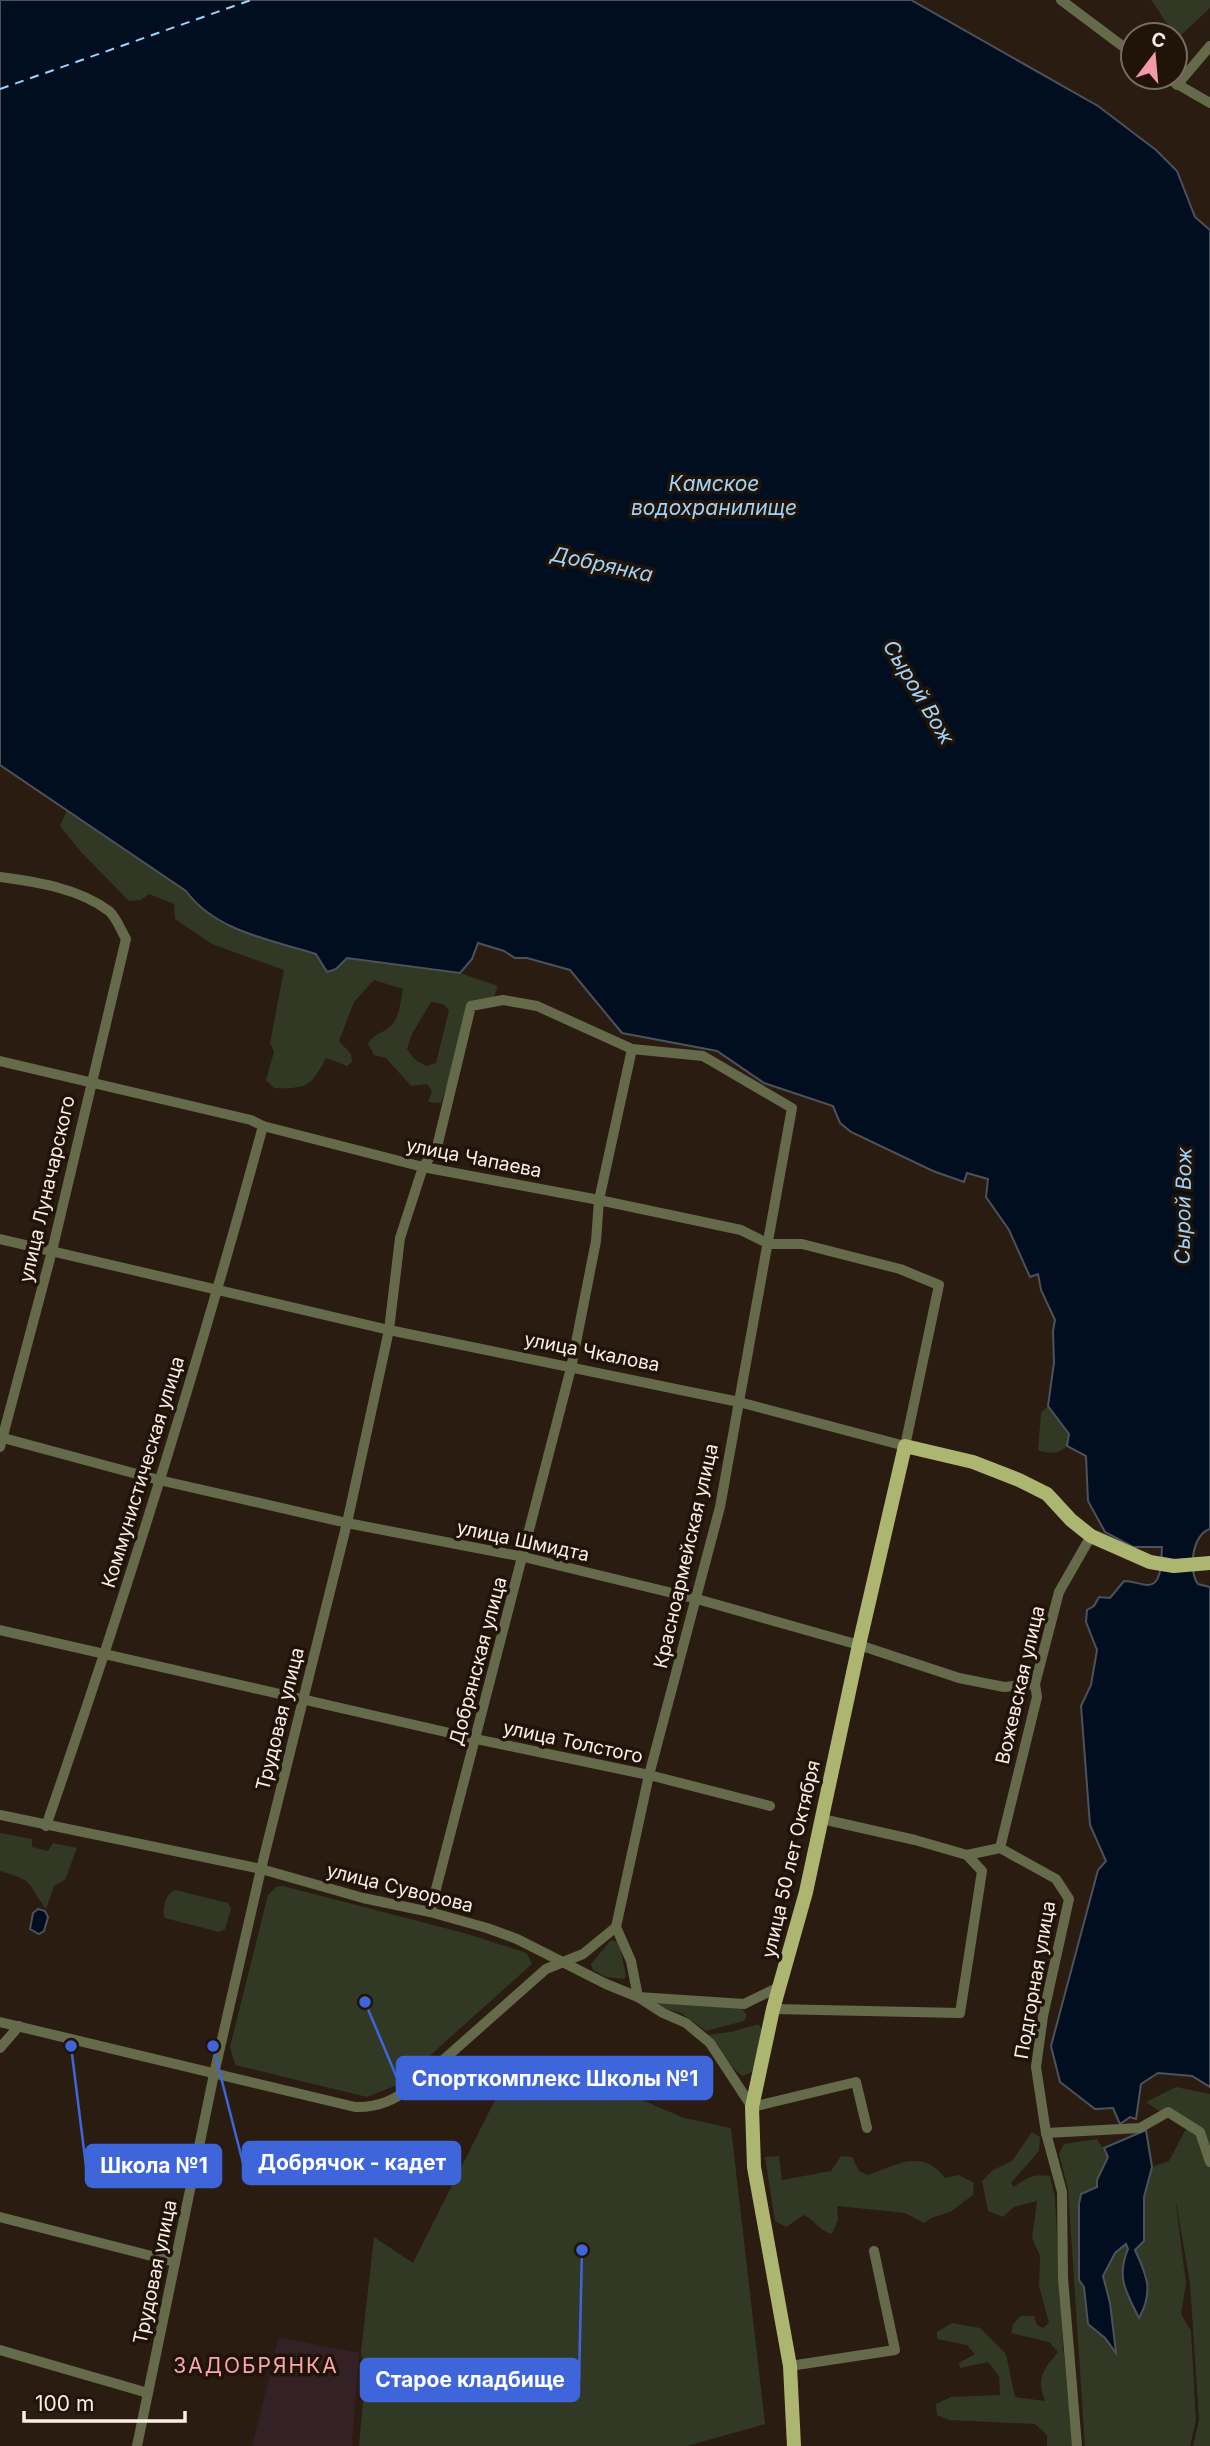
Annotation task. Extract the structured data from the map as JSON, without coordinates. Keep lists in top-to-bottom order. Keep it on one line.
{"streets":{"main road":["улица Чкалова","улица 50 лет Октября"],"street":["улица Чапаева","улица Луначарского","Коммунистическая улица","улица Шмидта","Красноармейская улица","Добрянская улица","Вожевская улица","Трудовая улица","улица Толстого","улица Суворова","Подгорная улица"]},"crossings":[["улица Чапаева","улица Луначарского"],["улица Чапаева","Коммунистическая улица"],["улица Чапаева","Красноармейская улица"],["улица Чапаева","Добрянская улица"],["улица Чапаева","Трудовая улица"],["улица Чапаева","улица 50 лет Октября"],["улица Луначарского","улица Чкалова"],["улица Луначарского","улица Шмидта"],["улица Чкалова","Коммунистическая улица"],["улица Чкалова","Красноармейская улица"],["улица Чкалова","Добрянская улица"],["улица Чкалова","Вожевская улица"],["улица Чкалова","Трудовая улица"],["улица Чкалова","улица 50 лет Октября"],["Коммунистическая улица","улица Шмидта"],["Коммунистическая улица","улица Толстого"],["Коммунистическая улица","улица Суворова"],["улица Шмидта","Красноармейская улица"],["улица Шмидта","Добрянская улица"],["улица Шмидта","Вожевская улица"],["улица Шмидта","Трудовая улица"],["улица Шмидта","улица 50 лет Октября"],["Красноармейская улица","Добрянская улица"],["Красноармейская улица","Трудовая улица"],["Красноармейская улица","улица Толстого"],["Добрянская улица","Трудовая улица"],["Добрянская улица","улица Толстого"],["Добрянская улица","улица Суворова"],["Вожевская улица","Подгорная улица"],["Трудовая улица","улица Толстого"],["Трудовая улица","улица Суворова"],["улица 50 лет Октября","улица Суворова"]],"districts":["ЗАДОБРЯНКА"],"water":["Камское водохранилище","Добрянка","Сырой Вож"],"places":["Спорткомплекс Школы №1","Школа №1","Добрячок - кадет","Старое кладбище"],"scale_bar":"100 m","north":"top"}
